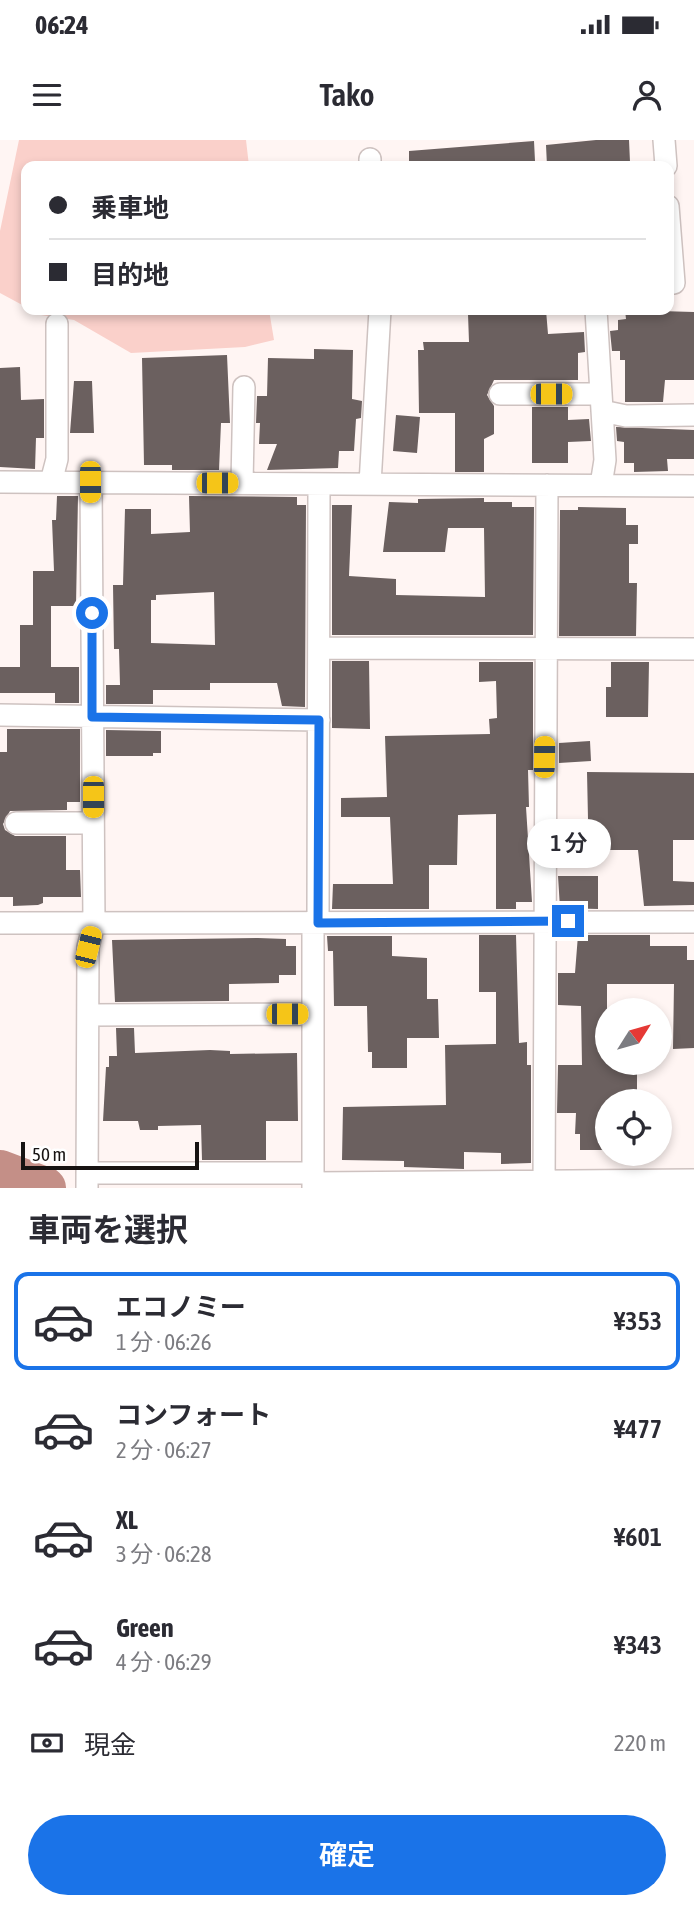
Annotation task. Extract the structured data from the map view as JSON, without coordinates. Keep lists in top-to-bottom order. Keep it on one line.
{"scale_bar":"50 m","north":"top right","page":{"status":"06:24","header":"Tako","banner":["乗車地","目的地"],"bubble":"1 分","scale":"50 m","heading":"車両を選択","list":[{"name":"エコノミー","note":"1 分 · 06:26","value":"¥353"},{"name":"コンフォート","note":"2 分 · 06:27","value":"¥477"},{"name":"XL","note":"3 分 · 06:28","value":"¥601"},{"name":"Green","note":"4 分 · 06:29","value":"¥343"}],"pay":["現金","220 m"],"buttons":"確定"}}
